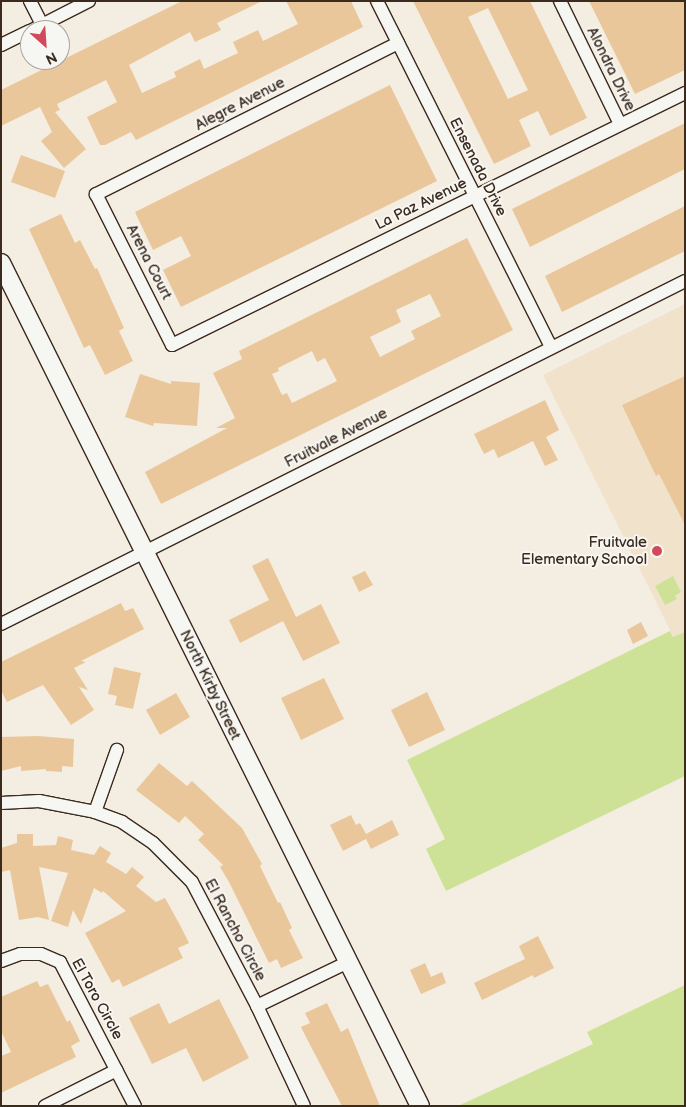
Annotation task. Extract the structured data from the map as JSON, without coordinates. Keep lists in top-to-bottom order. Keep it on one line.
{"streets":{"street":["Alondra Drive","Alegre Avenue","Ensenada Drive","La Paz Avenue","Arena Court","Fruitvale Avenue","North Kirby Street","El Rancho Circle","El Toro Circle"]},"crossings":[["Alondra Drive","La Paz Avenue"],["Alegre Avenue","Ensenada Drive"],["Alegre Avenue","Arena Court"],["Ensenada Drive","La Paz Avenue"],["Ensenada Drive","Fruitvale Avenue"],["La Paz Avenue","Arena Court"],["Fruitvale Avenue","North Kirby Street"]],"places":["Fruitvale Elementary School"],"north":"bottom right"}
